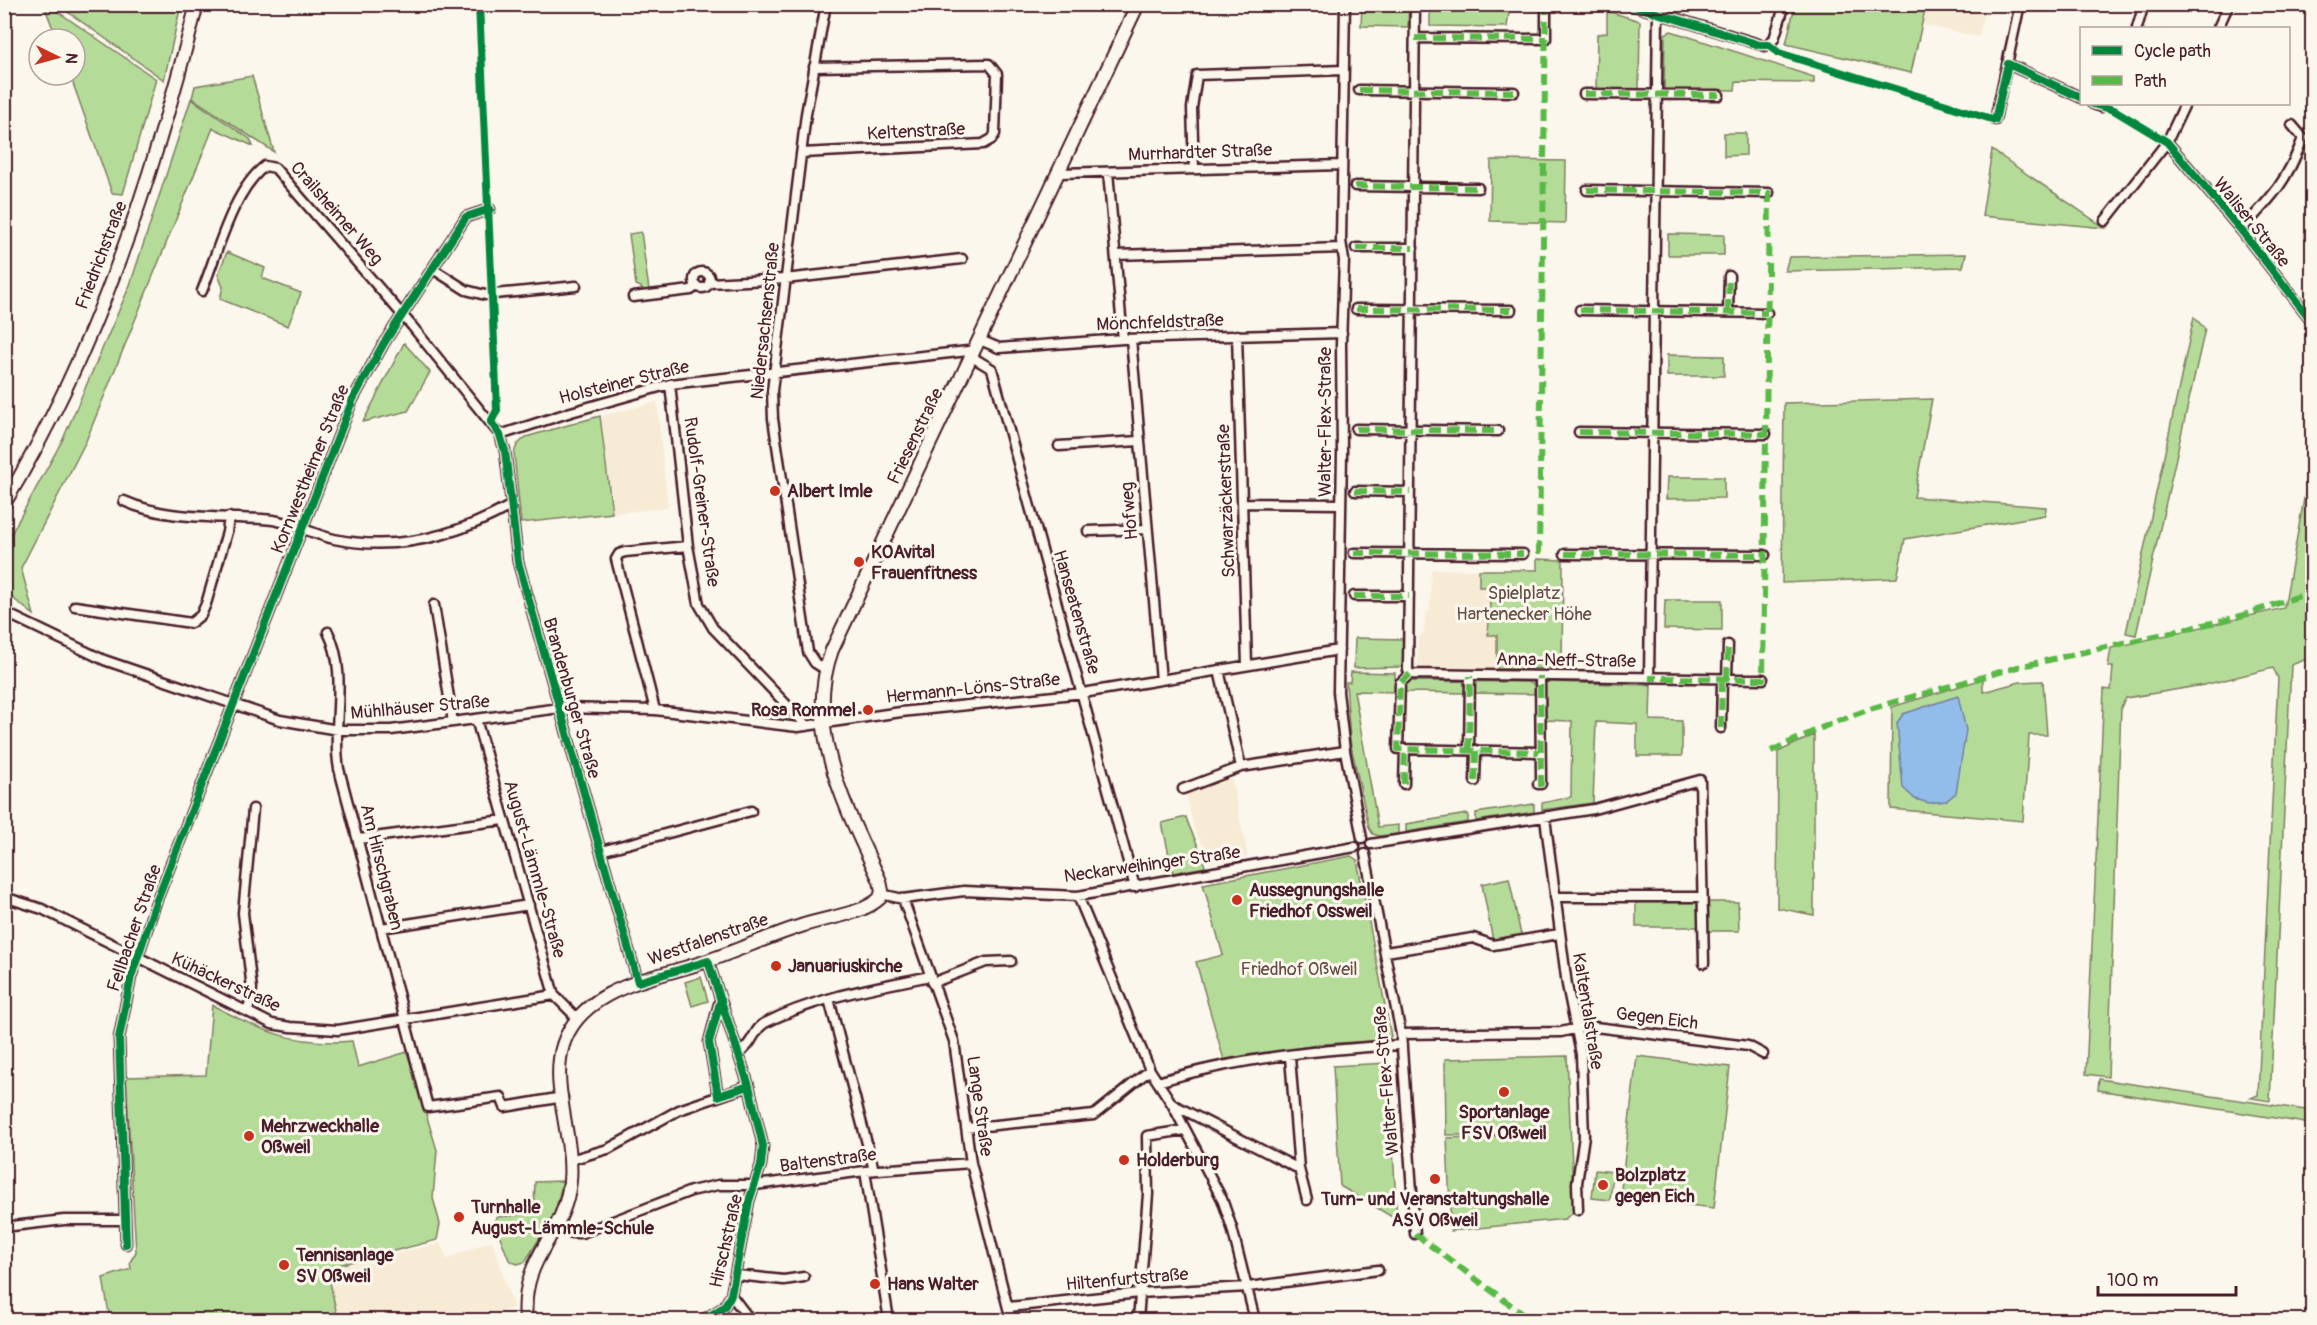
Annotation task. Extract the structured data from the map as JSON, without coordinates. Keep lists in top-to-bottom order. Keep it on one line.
{"streets":{"main road":["Friedrichstraße","Friesenstraße","Westfalenstraße"],"street":["Keltenstraße","Murrhardter Straße","Crailsheimer Weg","Waliser Straße","Niedersachsenstraße","Mönchfeldstraße","Holsteiner Straße","Walter-Flex-Straße","Kornwestheimer Straße","Schwarzäckerstraße","Rudolf-Greiner-Straße","Hofweg","Hanseatenstraße","Anna-Neff-Straße","Hermann-Löns-Straße","Brandenburger Straße","Mühlhäuser Straße","Neckarweihinger Straße","Am Hirschgraben","August-Lämmle-Straße","Fellbacher Straße","Kühäckerstraße","Kaltentalstraße","Gegen Eich","Lange Straße","Baltenstraße","Hirschstraße","Hiltenfurtstraße"]},"crossings":[["Keltenstraße","Niedersachsenstraße"],["Murrhardter Straße","Walter-Flex-Straße"],["Murrhardter Straße","Friesenstraße"],["Murrhardter Straße","Hofweg"],["Crailsheimer Weg","Kornwestheimer Straße"],["Crailsheimer Weg","Brandenburger Straße"],["Niedersachsenstraße","Holsteiner Straße"],["Niedersachsenstraße","Friesenstraße"],["Mönchfeldstraße","Walter-Flex-Straße"],["Mönchfeldstraße","Friesenstraße"],["Mönchfeldstraße","Schwarzäckerstraße"],["Mönchfeldstraße","Hofweg"],["Holsteiner Straße","Friesenstraße"],["Holsteiner Straße","Rudolf-Greiner-Straße"],["Holsteiner Straße","Hanseatenstraße"],["Holsteiner Straße","Brandenburger Straße"],["Walter-Flex-Straße","Hermann-Löns-Straße"],["Walter-Flex-Straße","Neckarweihinger Straße"],["Walter-Flex-Straße","Gegen Eich"],["Friesenstraße","Hanseatenstraße"],["Friesenstraße","Hermann-Löns-Straße"],["Friesenstraße","Mühlhäuser Straße"],["Friesenstraße","Neckarweihinger Straße"],["Friesenstraße","Westfalenstraße"],["Kornwestheimer Straße","Brandenburger Straße"],["Kornwestheimer Straße","Mühlhäuser Straße"],["Kornwestheimer Straße","Fellbacher Straße"],["Schwarzäckerstraße","Hermann-Löns-Straße"],["Rudolf-Greiner-Straße","Mühlhäuser Straße"],["Hofweg","Hermann-Löns-Straße"],["Hanseatenstraße","Hermann-Löns-Straße"],["Hanseatenstraße","Neckarweihinger Straße"],["Hermann-Löns-Straße","Mühlhäuser Straße"],["Brandenburger Straße","Mühlhäuser Straße"],["Brandenburger Straße","Westfalenstraße"],["Mühlhäuser Straße","Am Hirschgraben"],["Mühlhäuser Straße","August-Lämmle-Straße"],["Mühlhäuser Straße","Fellbacher Straße"],["Neckarweihinger Straße","Westfalenstraße"],["Neckarweihinger Straße","Lange Straße"],["Am Hirschgraben","Westfalenstraße"],["Am Hirschgraben","Kühäckerstraße"],["August-Lämmle-Straße","Westfalenstraße"],["August-Lämmle-Straße","Kühäckerstraße"],["Fellbacher Straße","Kühäckerstraße"],["Westfalenstraße","Baltenstraße"],["Westfalenstraße","Hirschstraße"],["Kaltentalstraße","Gegen Eich"],["Lange Straße","Baltenstraße"],["Lange Straße","Hiltenfurtstraße"],["Baltenstraße","Hirschstraße"]],"parks":["Spielplatz Hartenecker Höhe","Friedhof Oßweil"],"places":["Albert Imle","KOAvital Frauenfitness","Rosa Rommel","Aussegnungshalle Friedhof Ossweil","Januariuskirche","Sportanlage FSV Oßweil","Mehrzweckhalle Oßweil","Holderburg","Turn- und Veranstaltungshalle ASV Oßweil","Bolzplatz gegen Eich","Turnhalle August-Lämmle-Schule","Tennisanlage SV Oßweil","Hans Walter"],"legend":["Cycle path","Path"],"scale_bar":"100 m","north":"right"}
